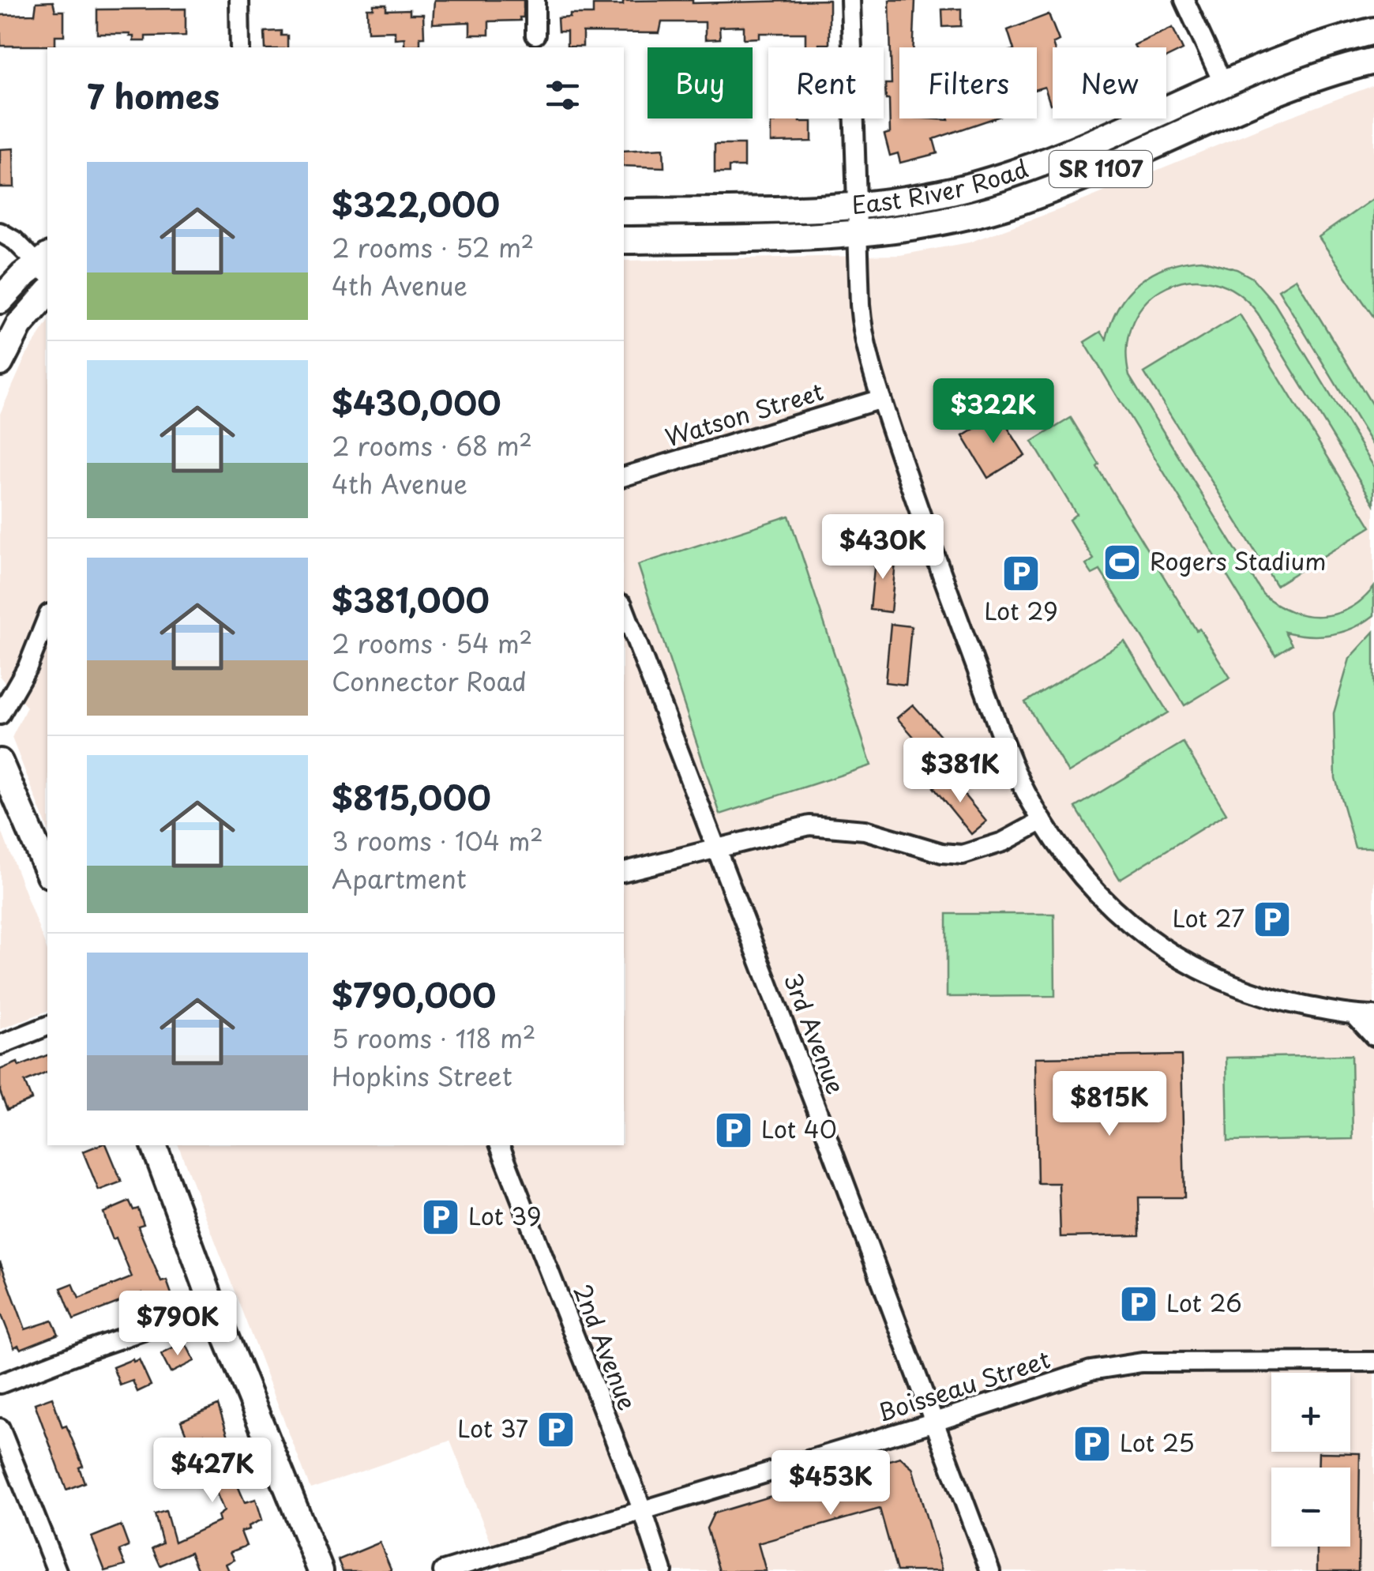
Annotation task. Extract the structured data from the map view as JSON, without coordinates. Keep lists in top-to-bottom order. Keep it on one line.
{"streets":{"main road":["SR 1107","East River Road"],"street":["Watson Street","3rd Avenue","2nd Avenue","Boisseau Street"]},"crossings":[["3rd Avenue","Boisseau Street"],["2nd Avenue","Boisseau Street"]],"places":{"sports":["Rogers Stadium"],"parking":["Lot 29","Lot 27","Lot 40","Lot 39","Lot 26","Lot 37","Lot 25"]},"page":{"chip":["Buy","Rent","Filters","New"],"heading":"7 homes","list":[{"name":"$322,000","note":"2 rooms · 52 m² · 4th Avenue"},{"name":"$430,000","note":"2 rooms · 68 m² · 4th Avenue"},{"name":"$381,000","note":"2 rooms · 54 m² · Connector Road"},{"name":"$815,000","note":"3 rooms · 104 m² · Apartment"},{"name":"$790,000","note":"5 rooms · 118 m² · Hopkins Street"}],"price":["$322K","$430K","$381K","$815K","$790K","$427K","$453K"],"map_buttons":["+","−"]}}
